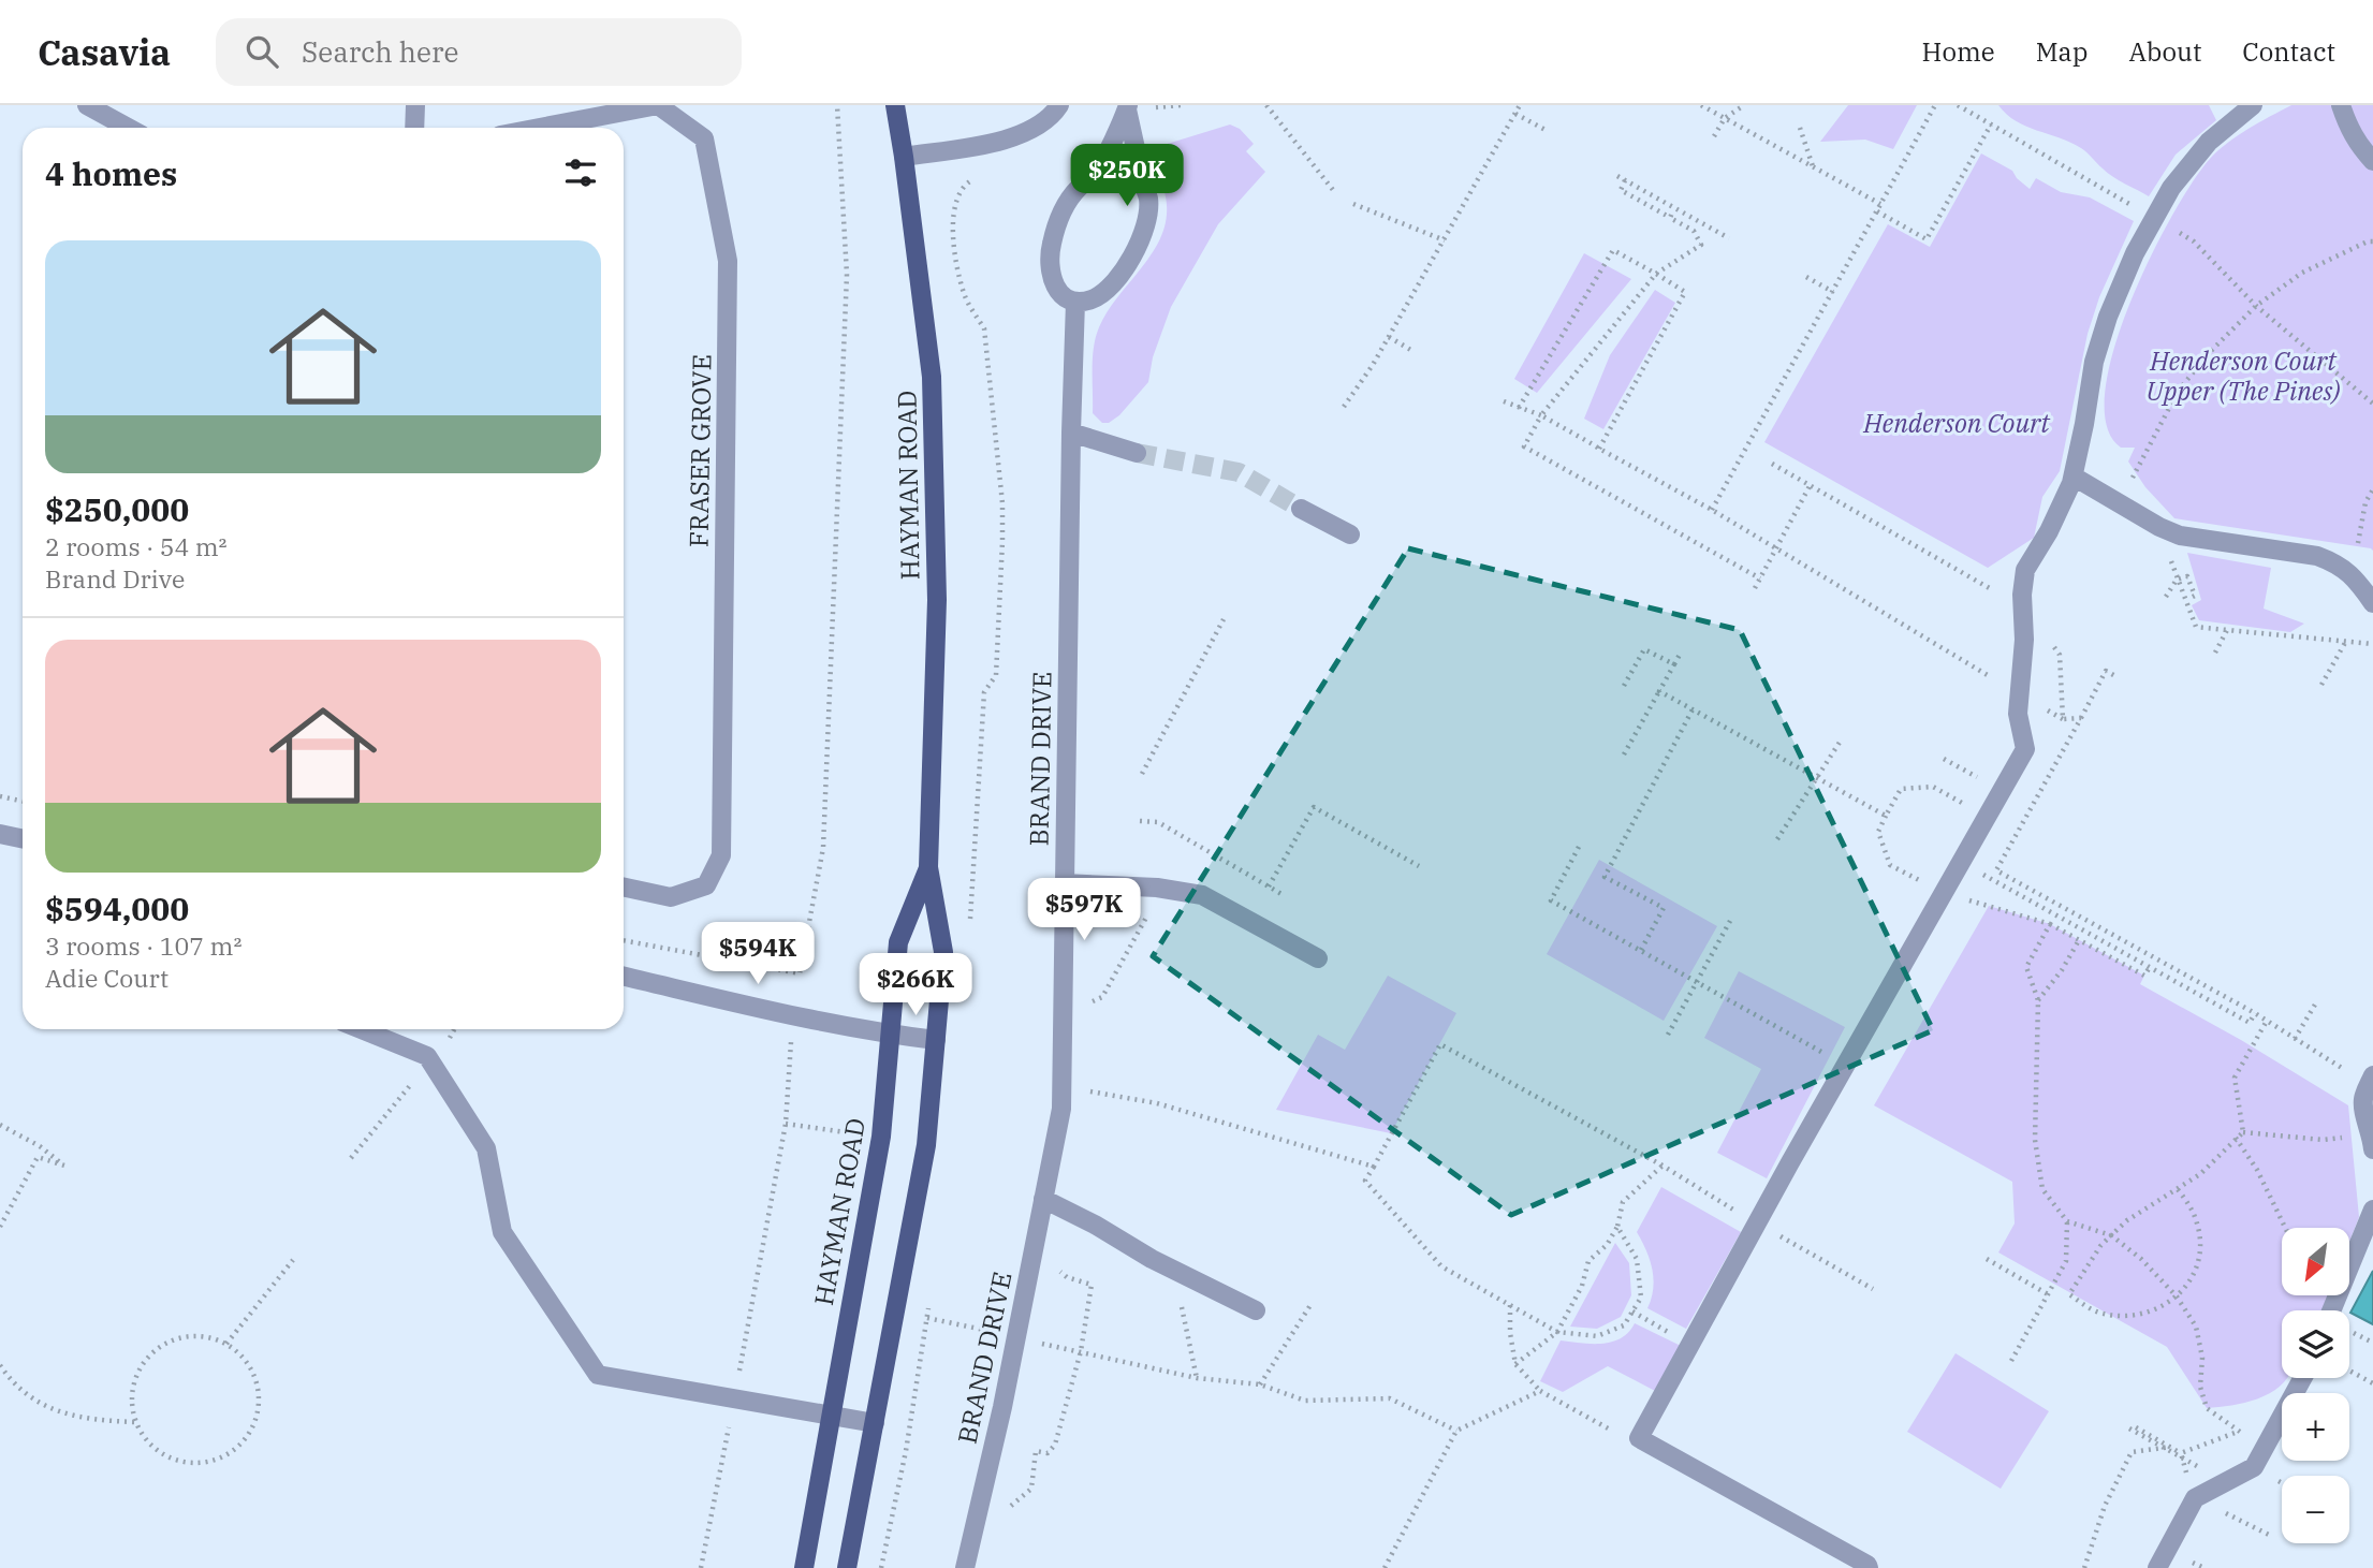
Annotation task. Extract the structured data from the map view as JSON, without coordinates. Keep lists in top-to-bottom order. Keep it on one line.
{"streets":{"main road":["HAYMAN ROAD"],"street":["FRASER GROVE","BRAND DRIVE"]},"parks":["Henderson Court Upper (The Pines)","Henderson Court"],"north":"bottom left","page":{"header":"Casavia","search":"Search here","nav":["Home","Map","About","Contact"],"heading":"4 homes","price":["$250K","$597K","$594K","$266K"],"list":[{"name":"$250,000","note":"2 rooms · 54 m² · Brand Drive"},{"name":"$594,000","note":"3 rooms · 107 m² · Adie Court"}],"map_buttons":["+","−"]}}
